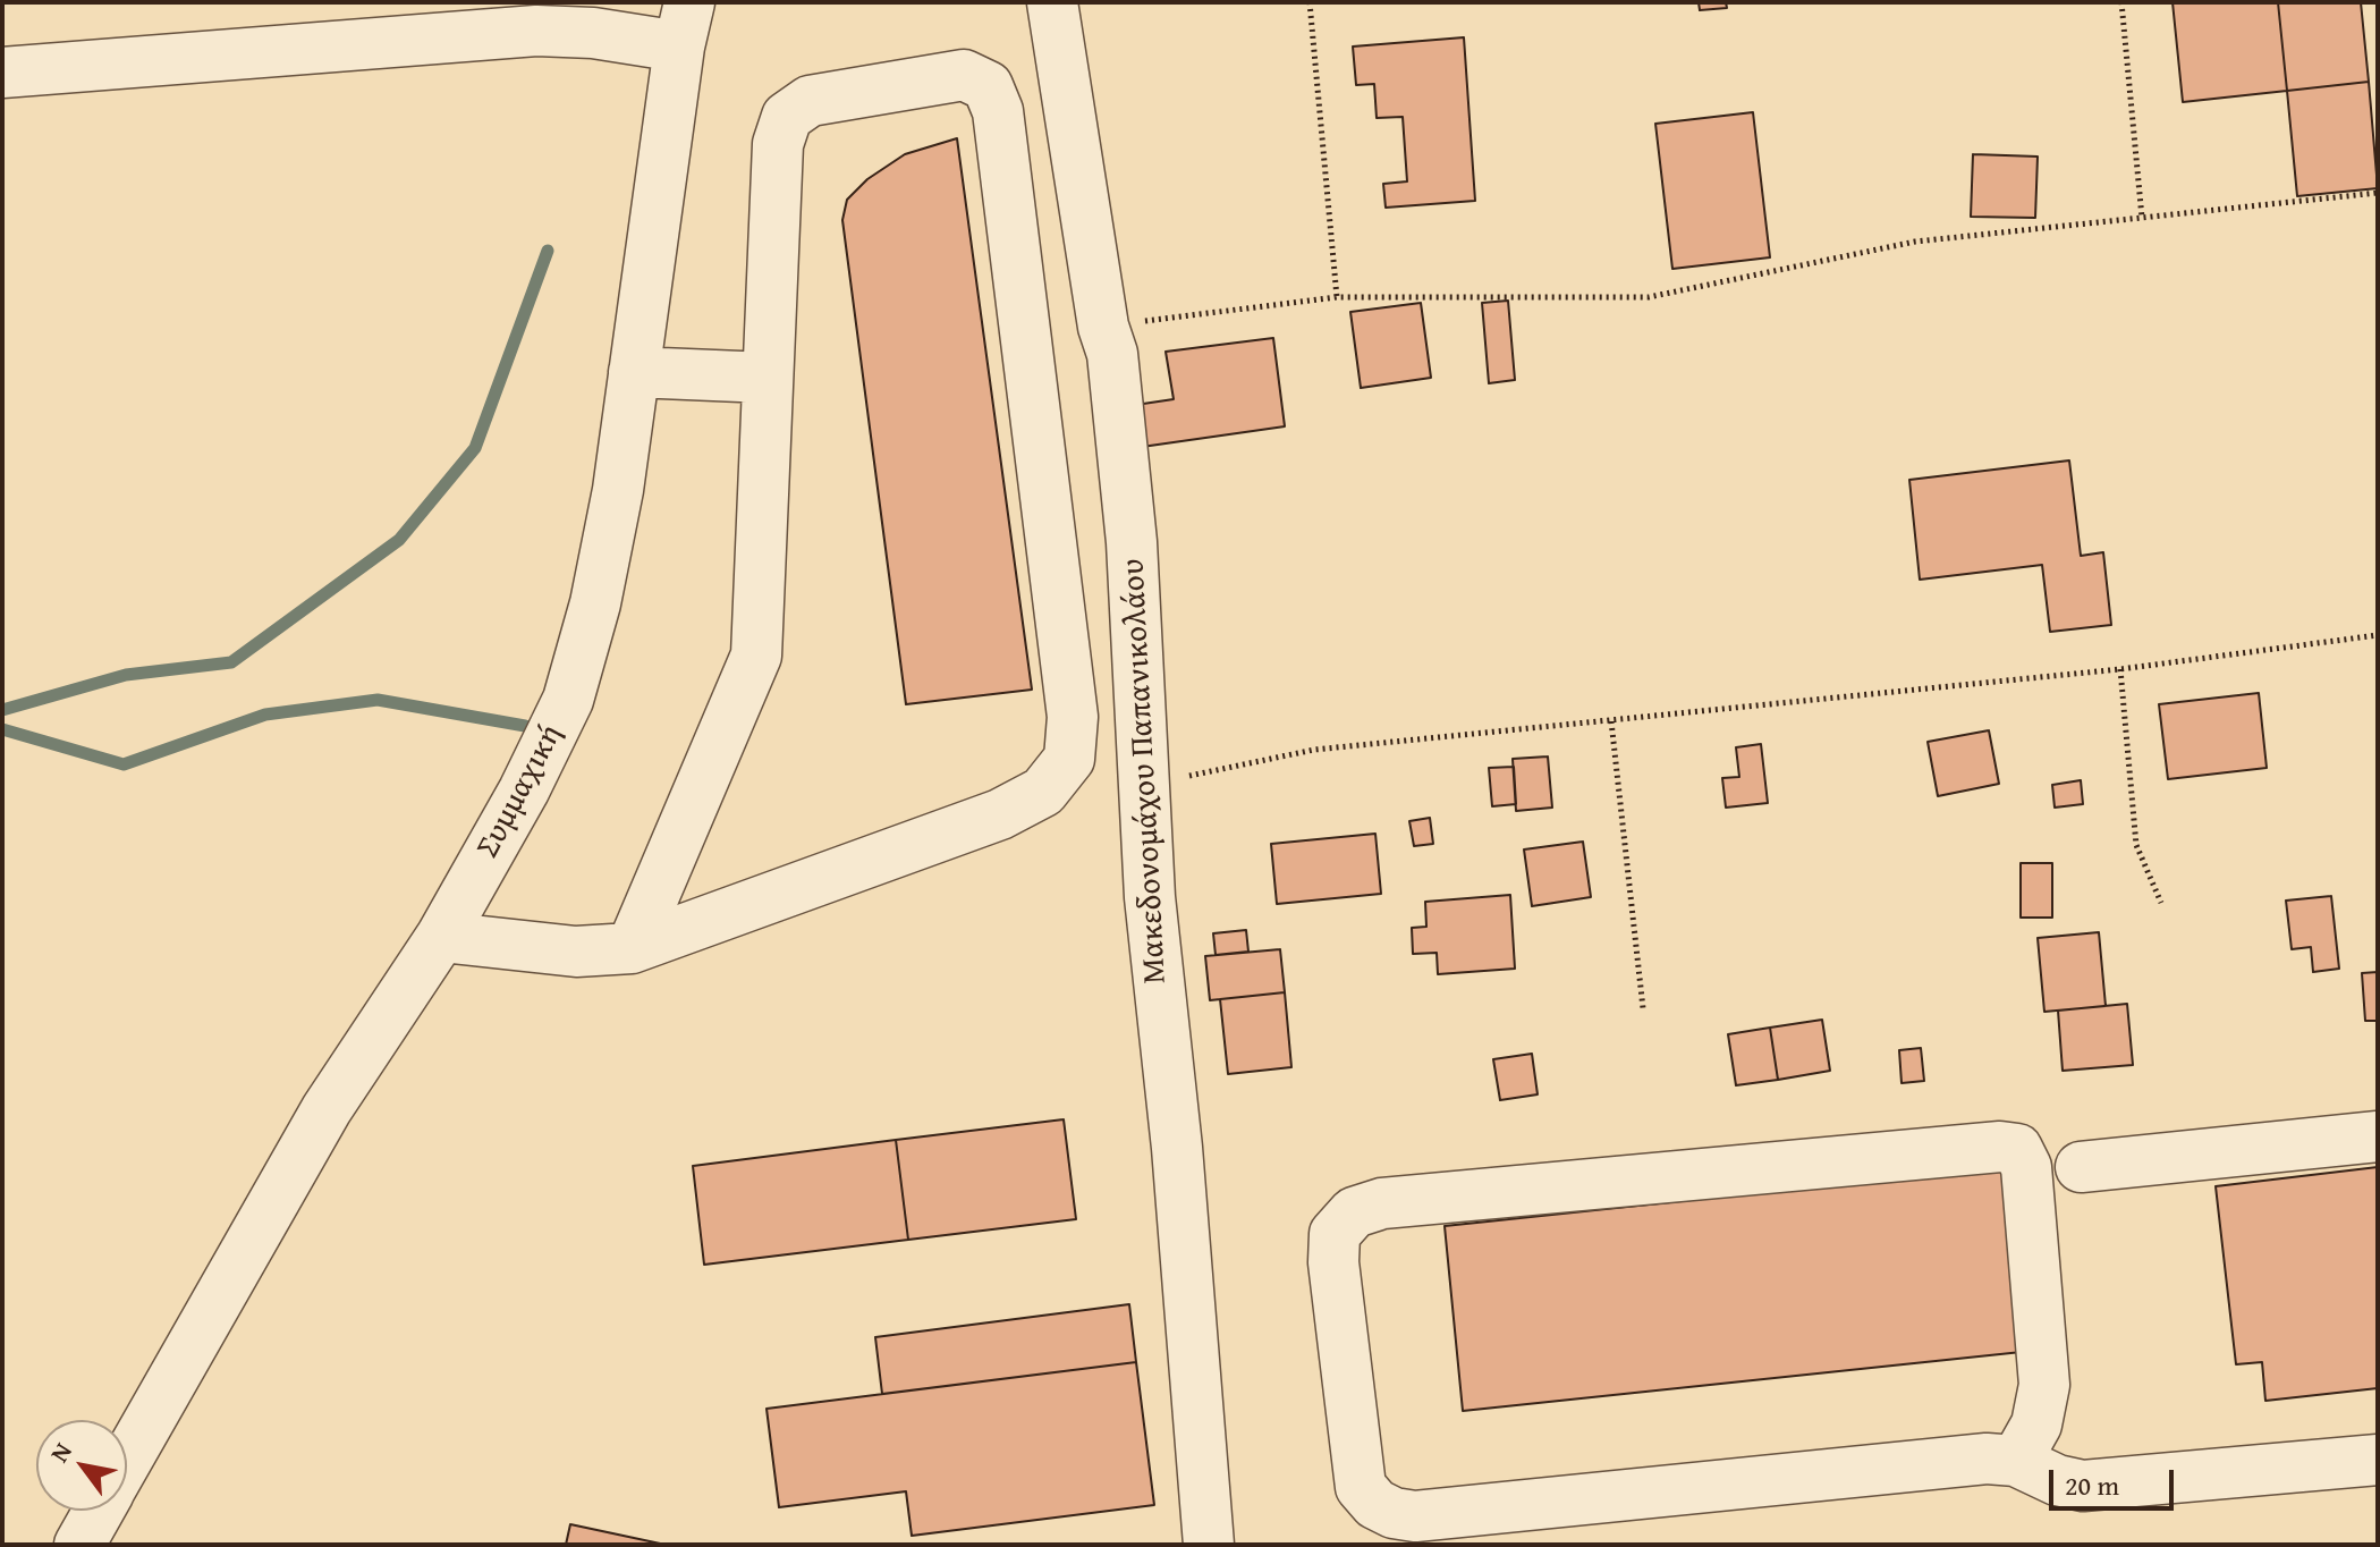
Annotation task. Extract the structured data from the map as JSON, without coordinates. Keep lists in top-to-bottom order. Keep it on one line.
{"streets":{"street":["Μακεδονομάχου Παπανικολάου","Συμμαχική"]},"scale_bar":"20 m","north":"top left"}
